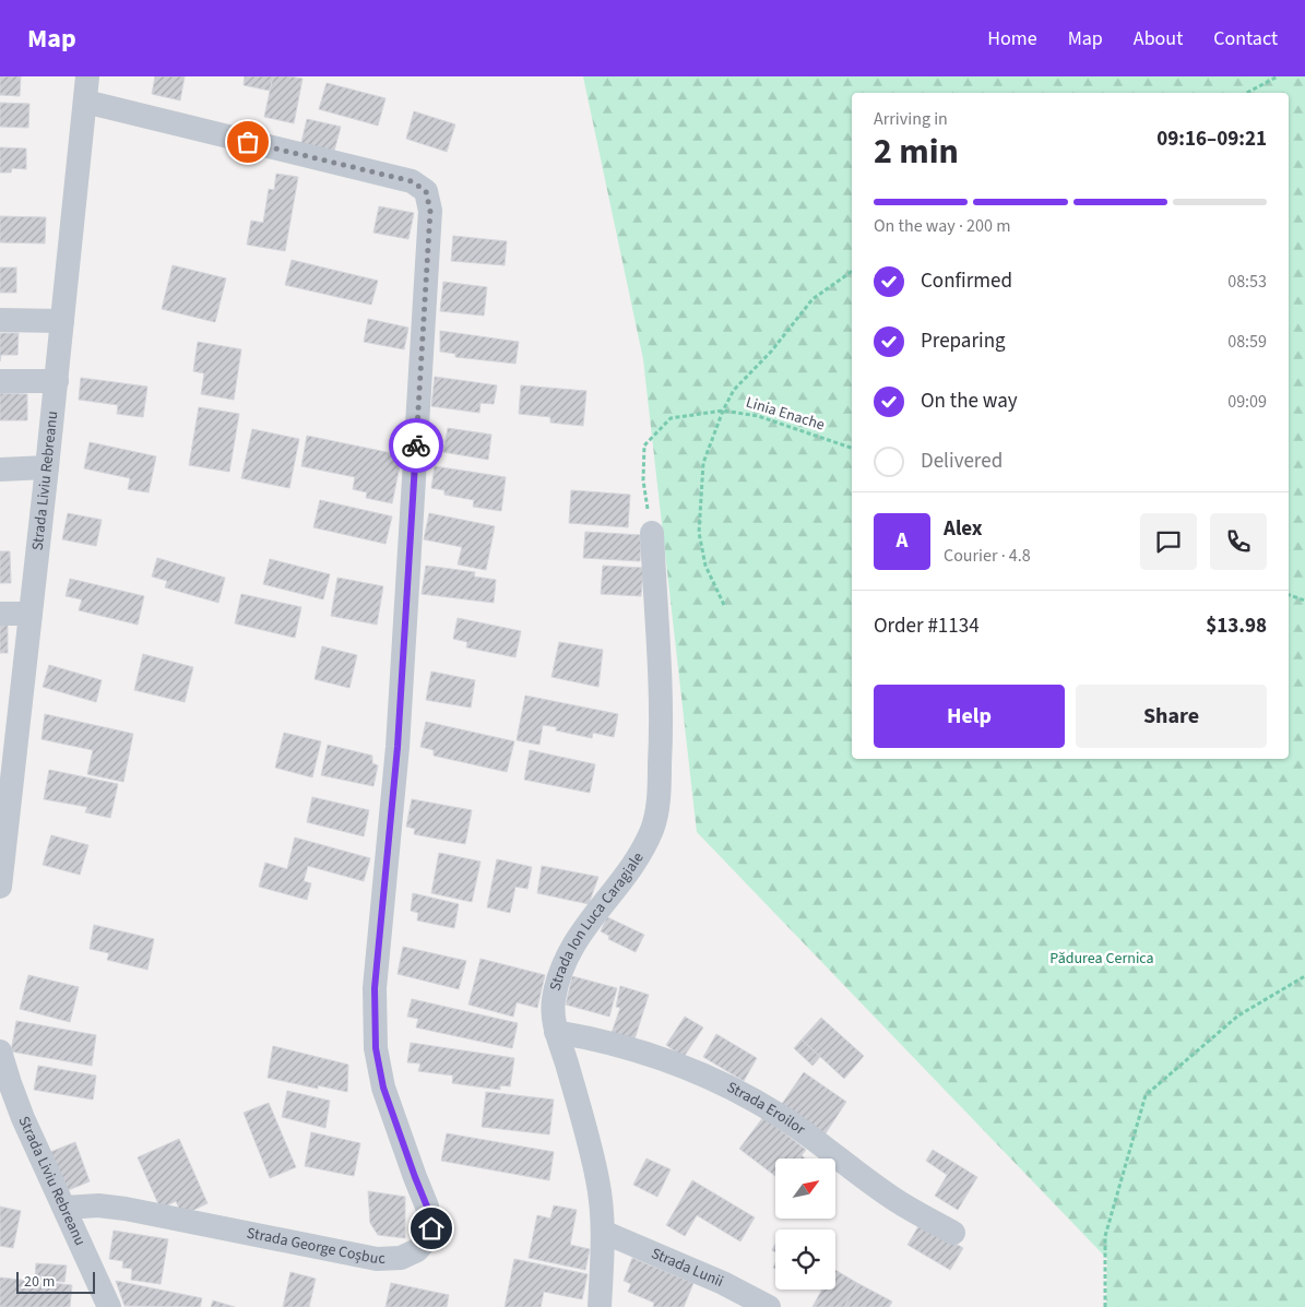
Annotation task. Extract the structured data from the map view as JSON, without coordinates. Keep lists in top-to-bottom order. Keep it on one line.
{"streets":{"street":["Strada Liviu Rebreanu","Strada Ion Luca Caragiale","Strada Eroilor","Strada George Coșbuc","Strada Lunii"],"path":["Linia Enache"]},"crossings":[["Linia Enache","Strada Ion Luca Caragiale"],["Strada Liviu Rebreanu","Strada George Coșbuc"],["Strada Ion Luca Caragiale","Strada Eroilor"],["Strada Ion Luca Caragiale","Strada Lunii"]],"parks":["Pădurea Cernica"],"scale_bar":"20 m","north":"top right","page":{"header":"Map","nav":["Home","Map","About","Contact"],"heading":["2 min","Arriving in","09:16–09:21"],"panel":["Alex","Courier · 4.8","Order #1134","$13.98"],"bar":"On the way · 200 m","list":[["Confirmed","08:53"],["Preparing","08:59"],["On the way","09:09"],"Delivered"],"round":"A","buttons":["Help","Share"],"scale":"20 m"}}
